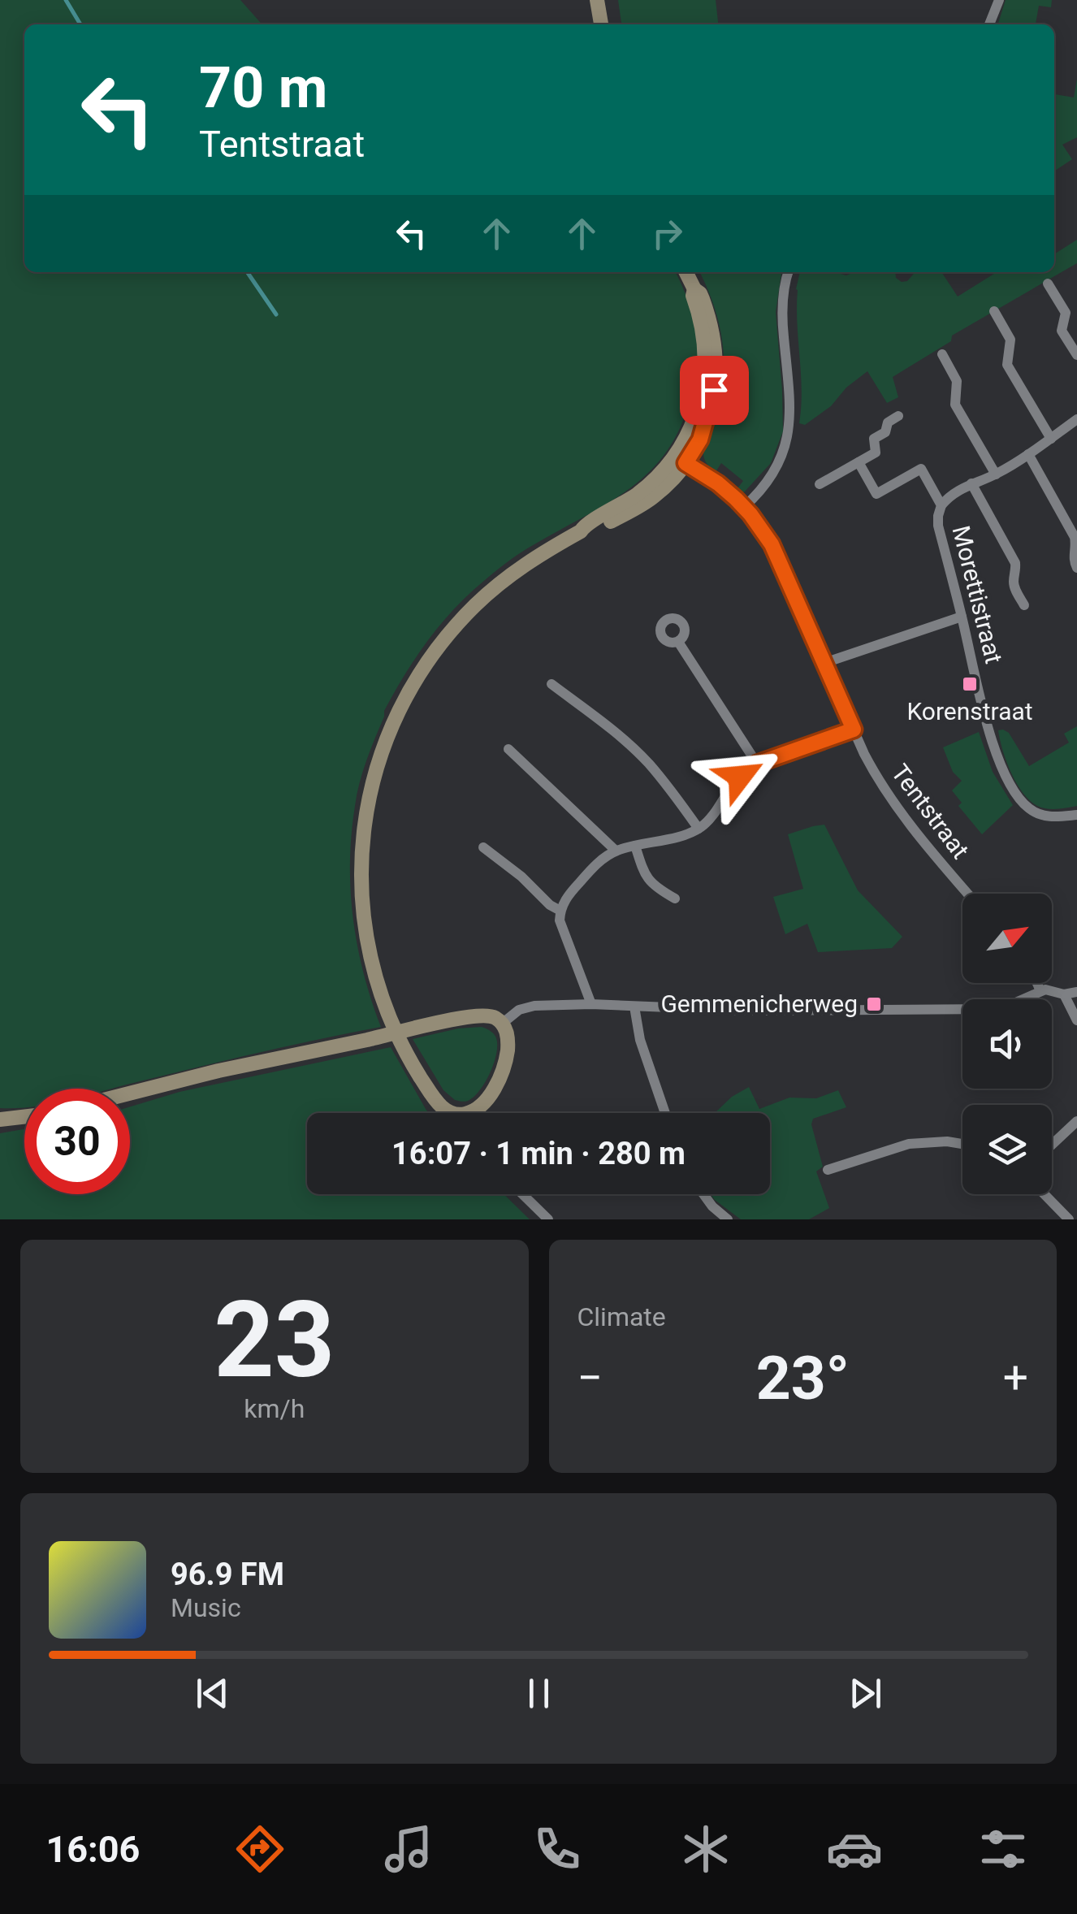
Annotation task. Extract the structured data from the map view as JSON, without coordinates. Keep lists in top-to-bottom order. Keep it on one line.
{"streets":{"street":["Morettistraat","Tentstraat"]},"places":{"transit":["Korenstraat","Gemmenicherweg"]},"north":"top right","page":{"turn":["70 m","Tentstraat"],"limit":"30","trip":"16:07 · 1 min · 280 m","tile":[["23","km/h"],"Climate"],"heat":["−","23°","+"],"song":["96.9 FM","Music"],"tabs":"16:06"}}
